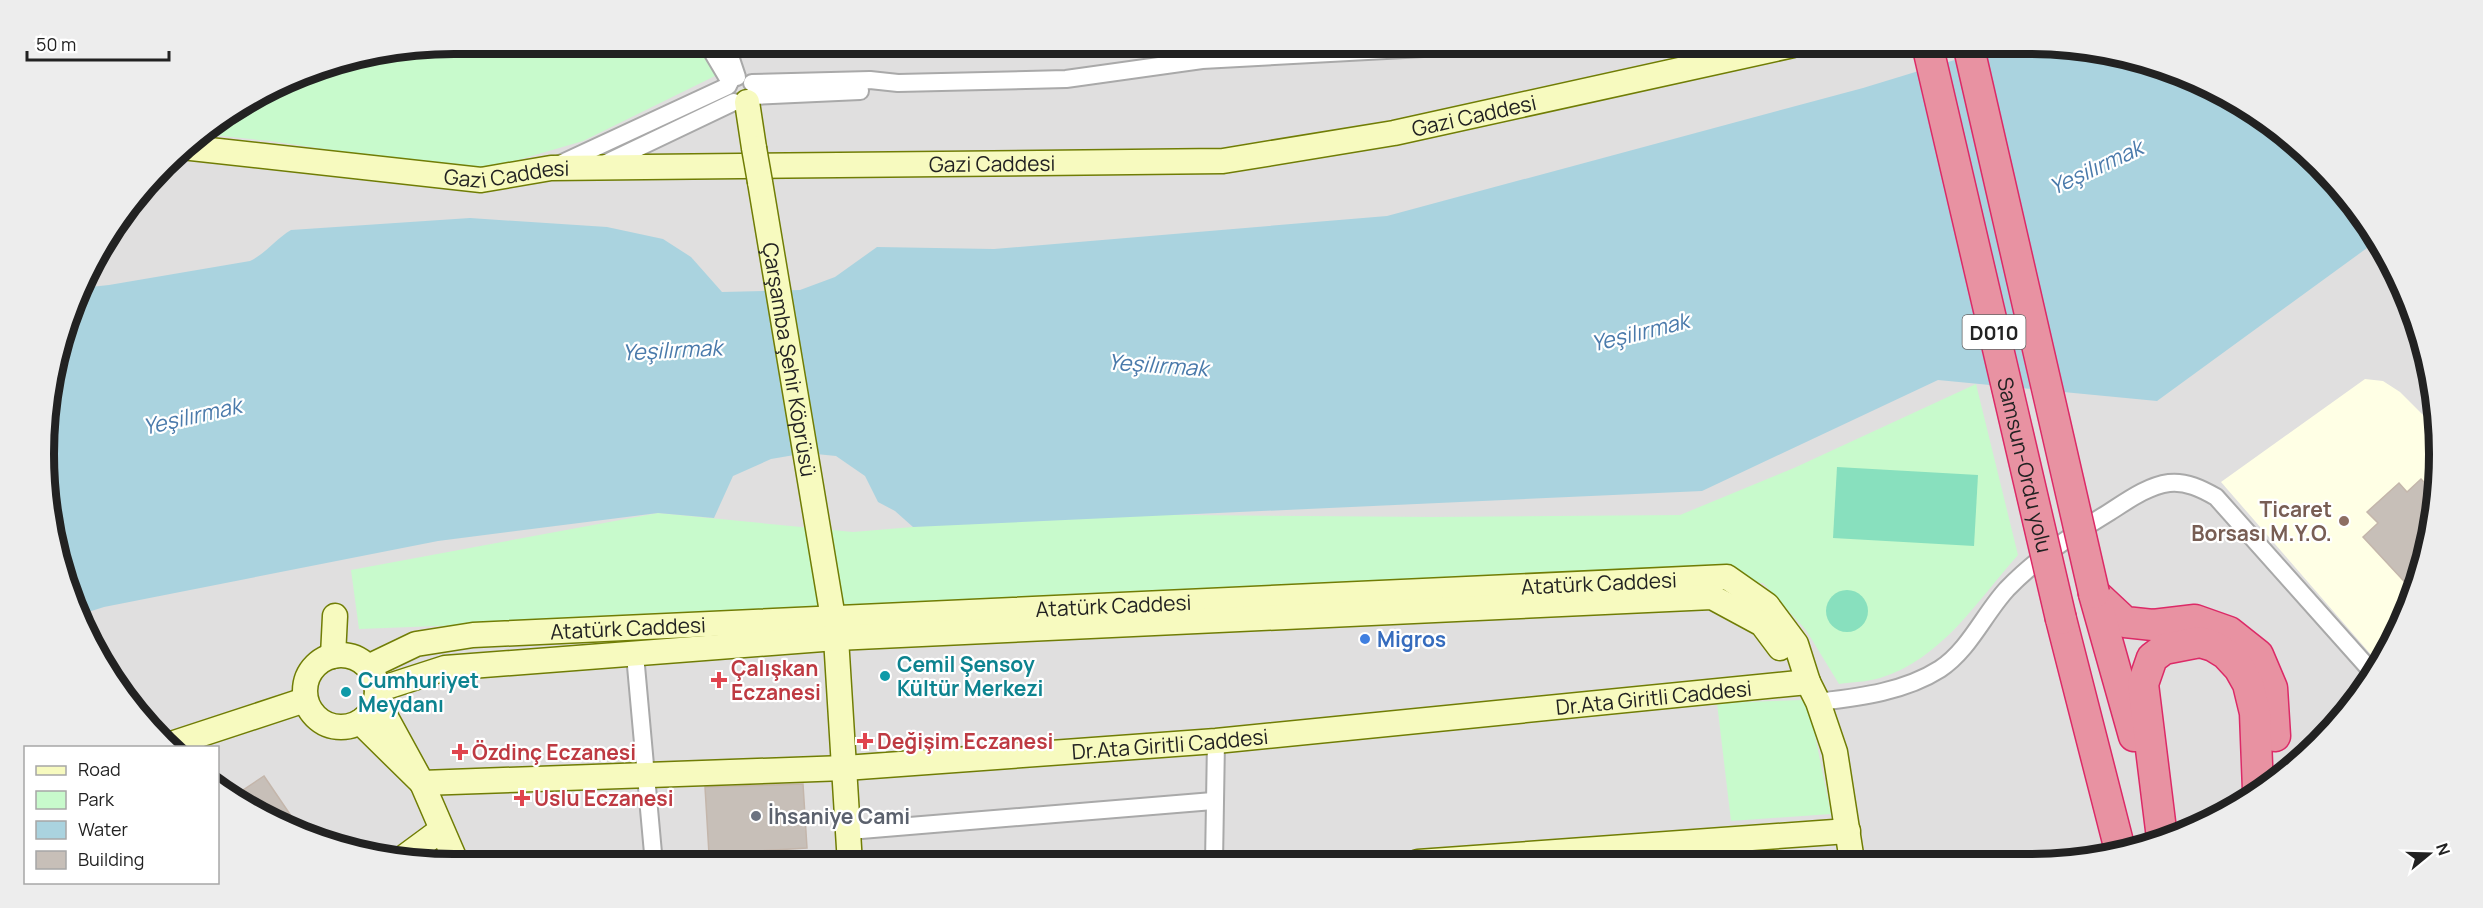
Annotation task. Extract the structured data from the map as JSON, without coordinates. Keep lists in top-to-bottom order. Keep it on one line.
{"streets":{"highway":["D010","Samsun-Ordu yolu"],"main road":["Gazi Caddesi","Çarşamba Şehir Köprüsü","Atatürk Caddesi","Dr.Ata Giritli Caddesi"]},"crossings":[["Çarşamba Şehir Köprüsü","Atatürk Caddesi"],["Çarşamba Şehir Köprüsü","Dr.Ata Giritli Caddesi"],["Atatürk Caddesi","Dr.Ata Giritli Caddesi"]],"water":["Yeşilırmak"],"places":{"other":["Ticaret Borsası M.Y.O.","Migros","Cemil Şensoy Kültür Merkezi","Cumhuriyet Meydanı","İhsaniye Cami"],"health":["Çalışkan Eczanesi","Değişim Eczanesi","Özdinç Eczanesi","Uslu Eczanesi"]},"legend":["Road","Park","Water","Building"],"scale_bar":"50 m","north":"right"}
